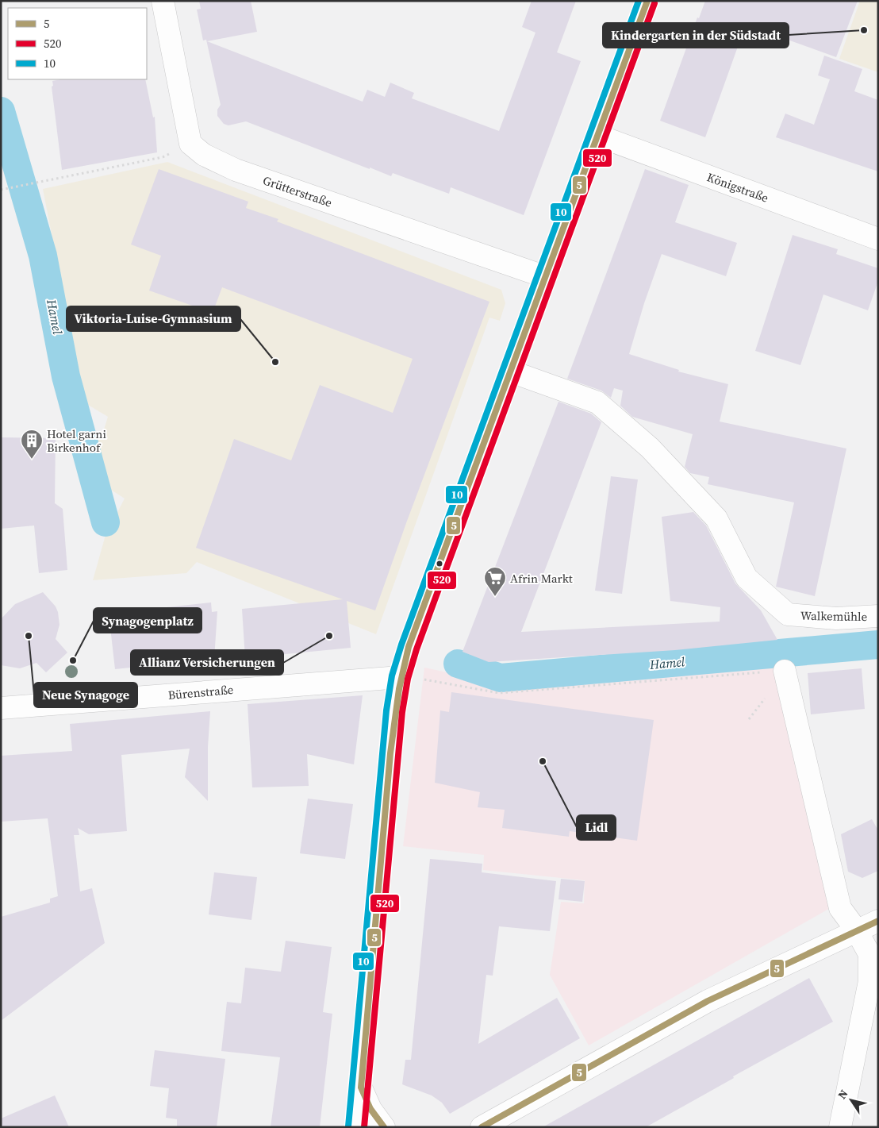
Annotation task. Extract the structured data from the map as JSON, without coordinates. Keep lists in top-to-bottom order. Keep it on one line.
{"streets":{"street":["Königstraße","Grütterstraße","Walkemühle","Bürenstraße"]},"water":["Hamel"],"places":{"other":["Kindergarten in der Südstadt","Viktoria-Luise-Gymnasium","Neue Synagoge","Allianz Versicherungen","Synagogenplatz","Lidl"],"building":["Hotel garni Birkenhof"],"supermarket":["Afrin Markt"]},"lines":["transit line 5","transit line 10","transit line 520"],"legend":["5","520","10"],"north":"top left"}
